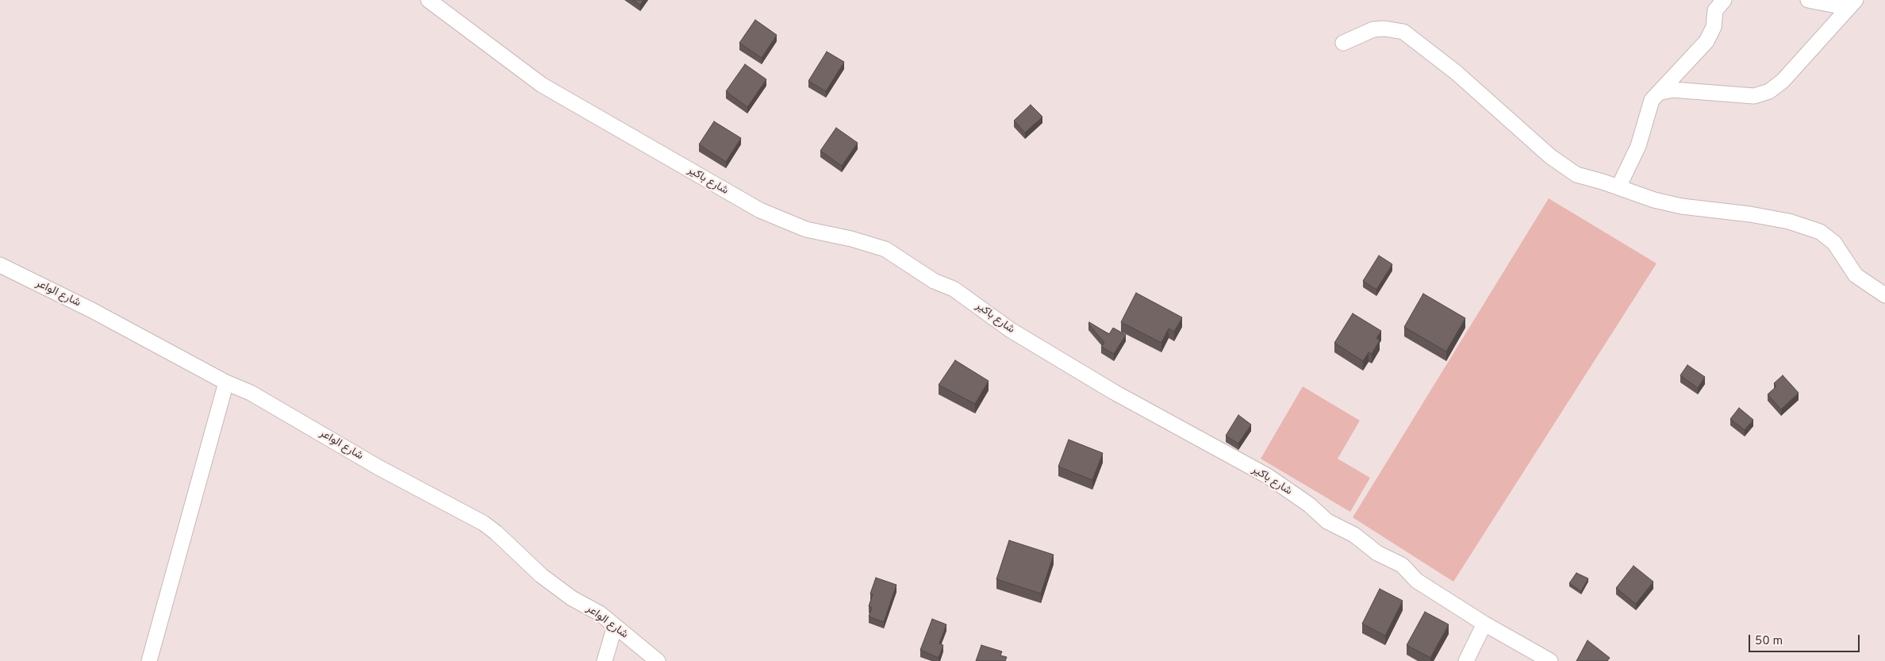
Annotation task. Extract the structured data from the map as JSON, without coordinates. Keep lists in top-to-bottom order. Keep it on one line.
{"streets":{"street":["شارع باكير","شارع الواعر"]},"scale_bar":"50 m"}
